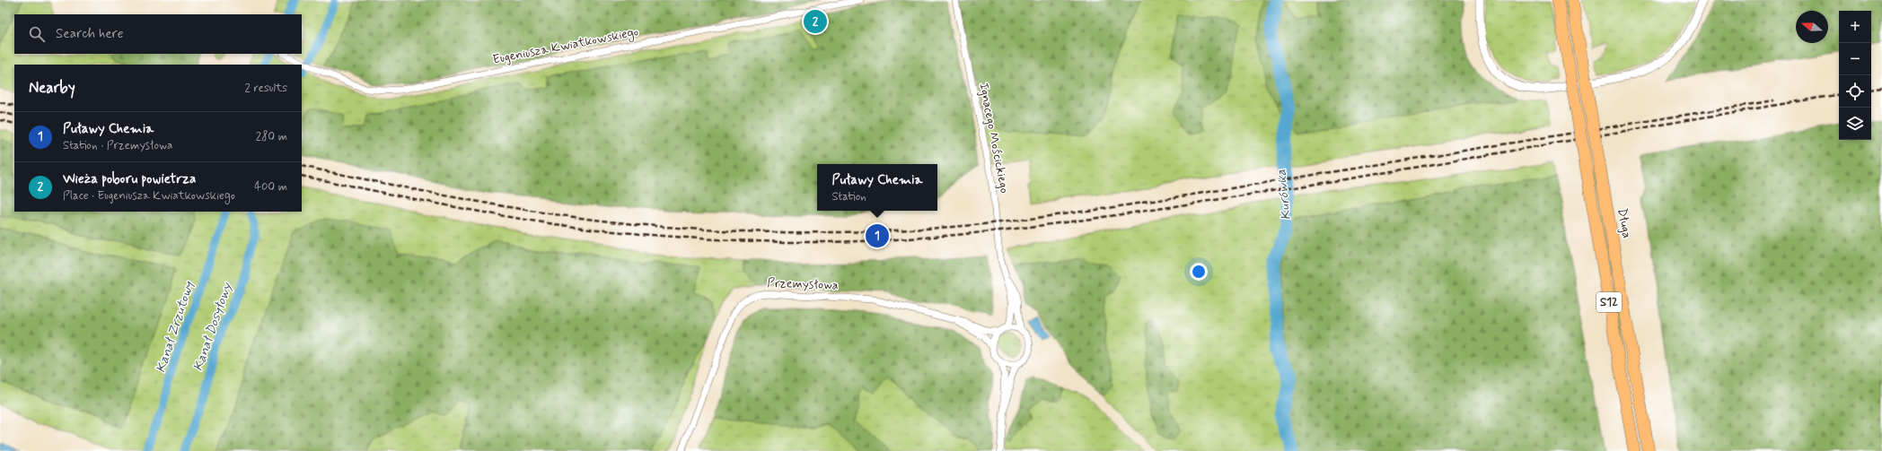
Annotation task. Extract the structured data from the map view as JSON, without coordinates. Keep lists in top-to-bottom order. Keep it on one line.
{"streets":{"highway":["Długa","S12"],"street":["Eugeniusza Kwiatkowskiego","Ignacego Mościckiego","Przemysłowa"]},"crossings":[["Ignacego Mościckiego","Przemysłowa"]],"water":["Kurówka","Kanał Zrzutowy","Kanał Dosyłowy"],"north":"left","page":{"pins":["2","1"],"map_buttons":["+","−"],"search":"Search here","heading":["Nearby","2 results"],"list":[{"mark":"1","name":"Puławy Chemia","note":"Station · Przemysłowa","value":"280 m"},{"mark":"2","name":"Wieża poboru powietrza","note":"Place · Eugeniusza Kwiatkowskiego","value":"400 m"}],"popup":["Puławy Chemia","Station"]}}
